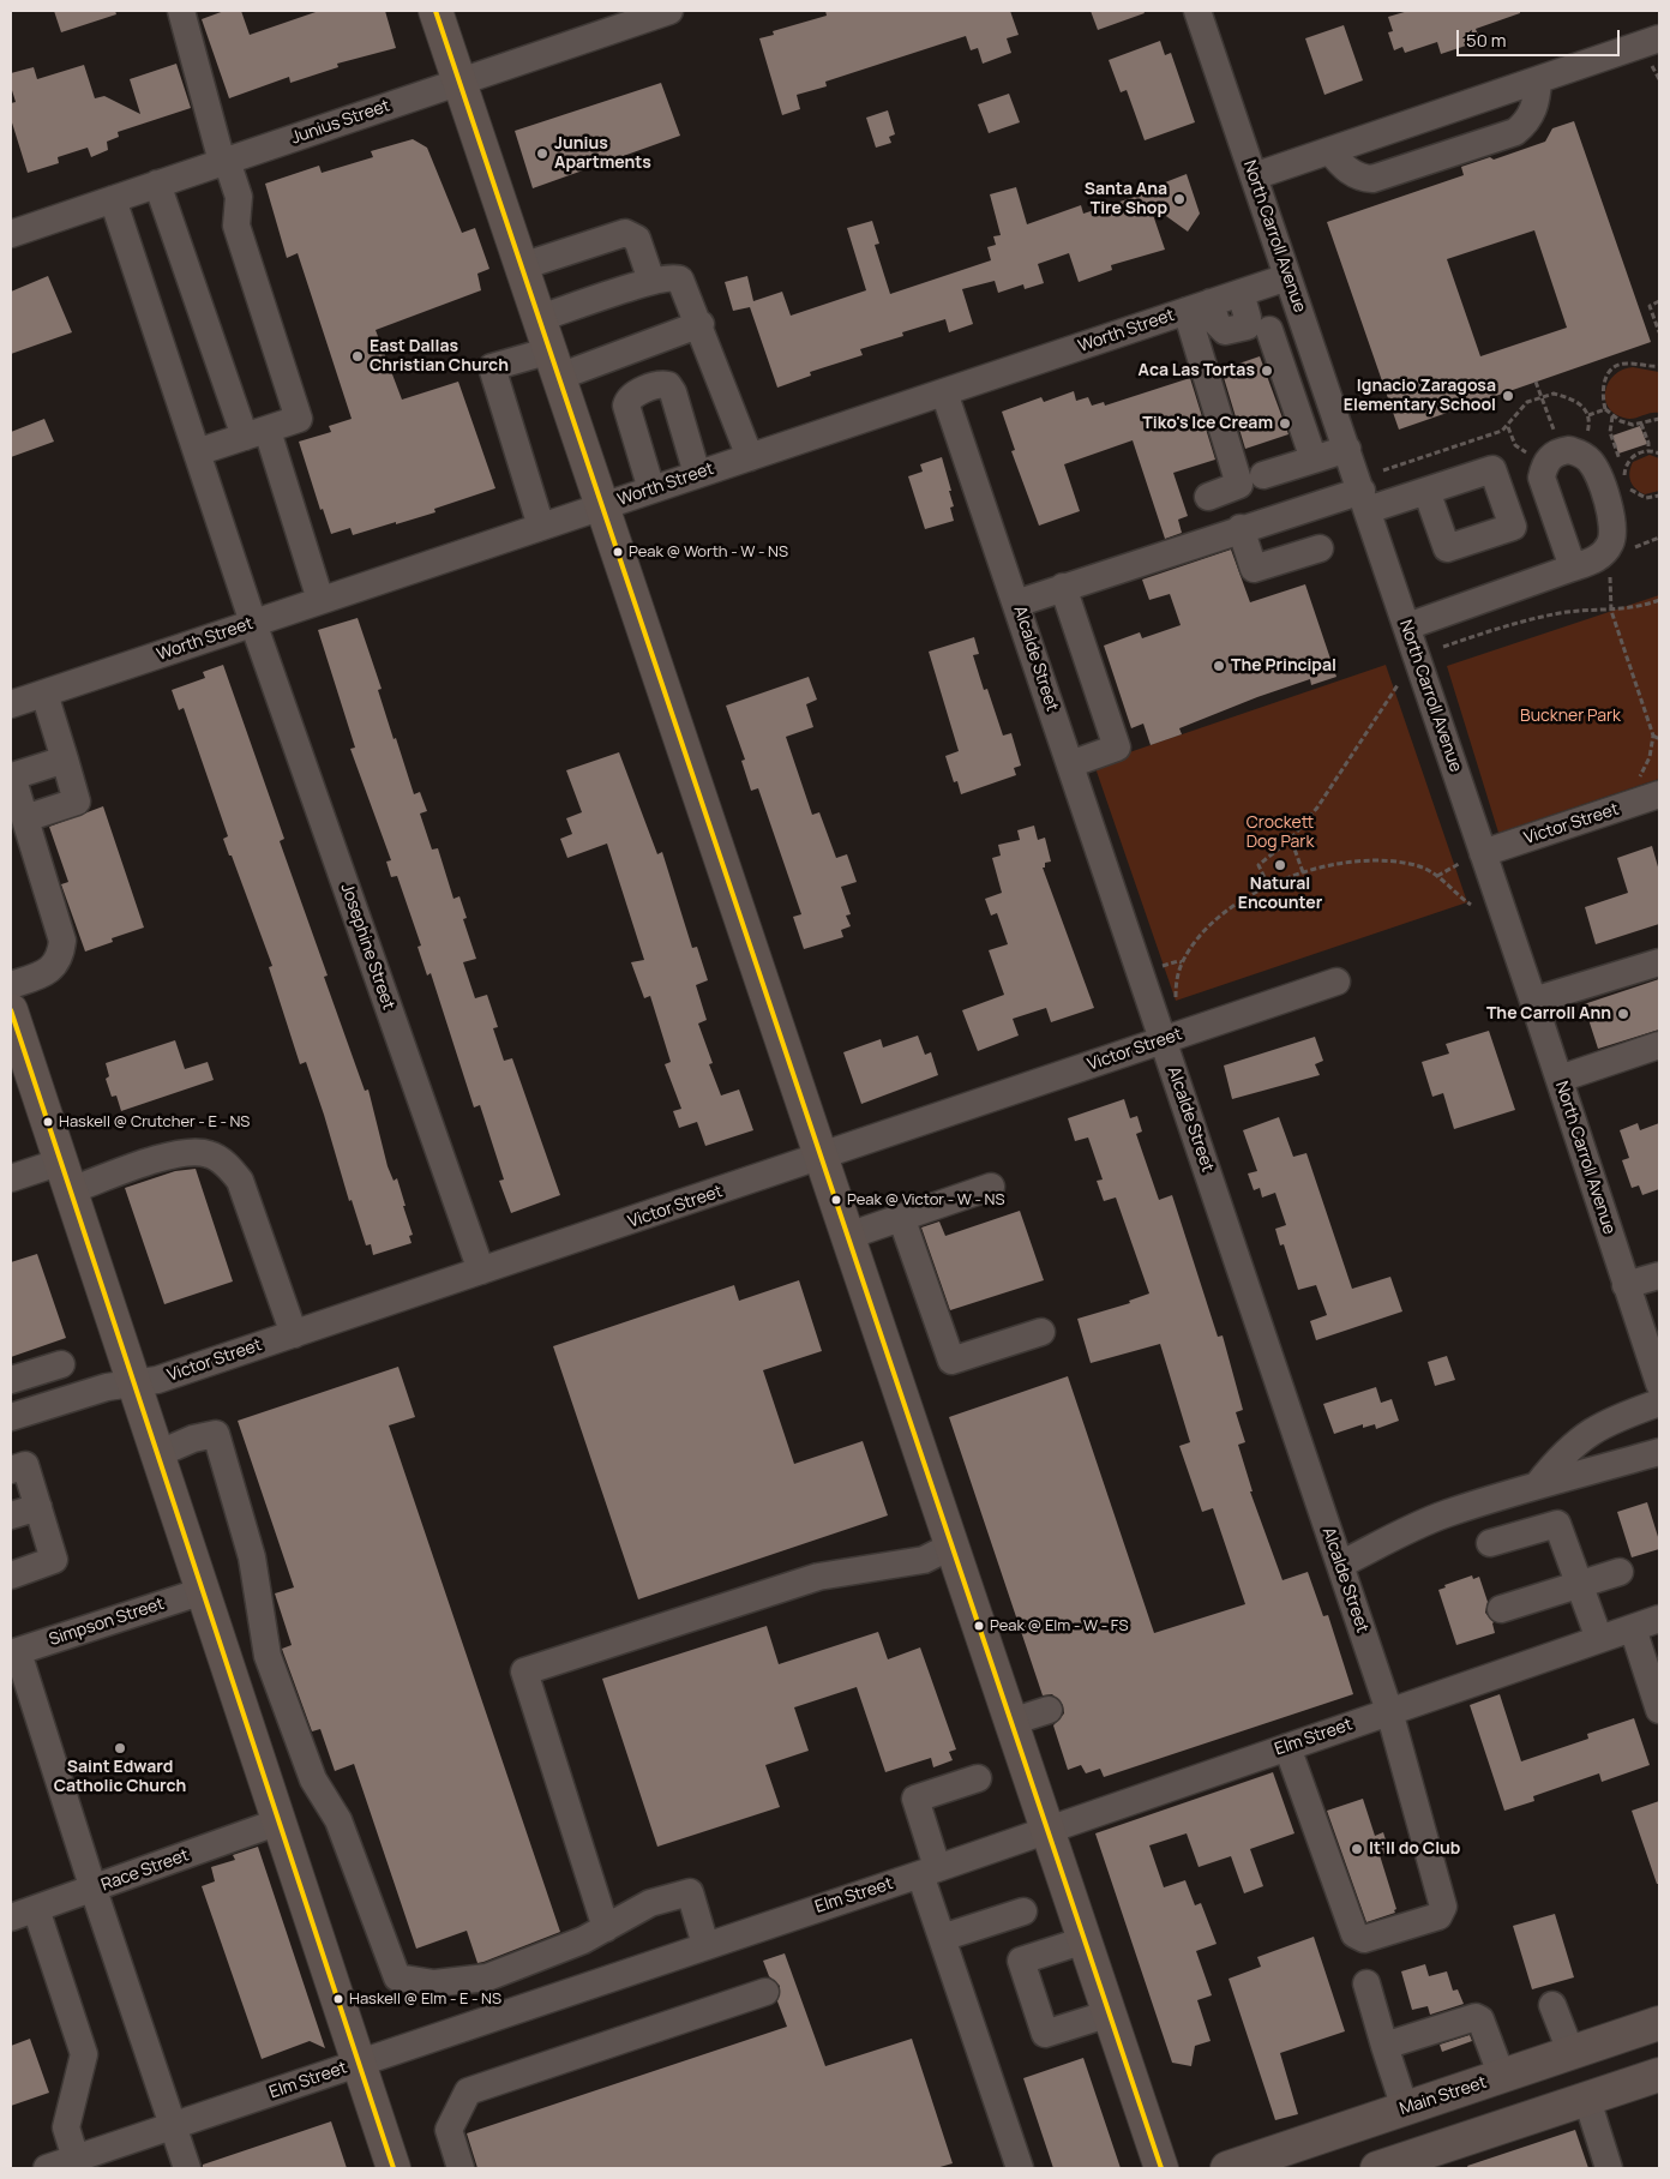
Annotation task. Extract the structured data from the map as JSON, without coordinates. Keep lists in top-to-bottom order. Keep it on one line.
{"streets":{"main road":["Main Street"],"street":["Junius Street","North Carroll Avenue","Worth Street","Alcalde Street","Victor Street","Josephine Street","Simpson Street","Elm Street","Race Street"]},"crossings":[["Junius Street","Josephine Street"],["North Carroll Avenue","Worth Street"],["North Carroll Avenue","Victor Street"],["Worth Street","Alcalde Street"],["Worth Street","Josephine Street"],["Alcalde Street","Victor Street"],["Alcalde Street","Elm Street"],["Victor Street","Josephine Street"]],"parks":["Buckner Park","Crockett Dog Park"],"places":["Junius Apartments","Santa Ana Tire Shop","East Dallas Christian Church","Aca Las Tortas","Ignacio Zaragosa Elementary School","Tiko's Ice Cream","Peak @ Worth - W - NS","The Principal","Natural Encounter","The Carroll Ann","Haskell @ Crutcher - E - NS","Peak @ Victor - W - NS","Peak @ Elm - W - FS","Saint Edward Catholic Church","It'll do Club","Haskell @ Elm - E - NS"],"scale_bar":"50 m"}
